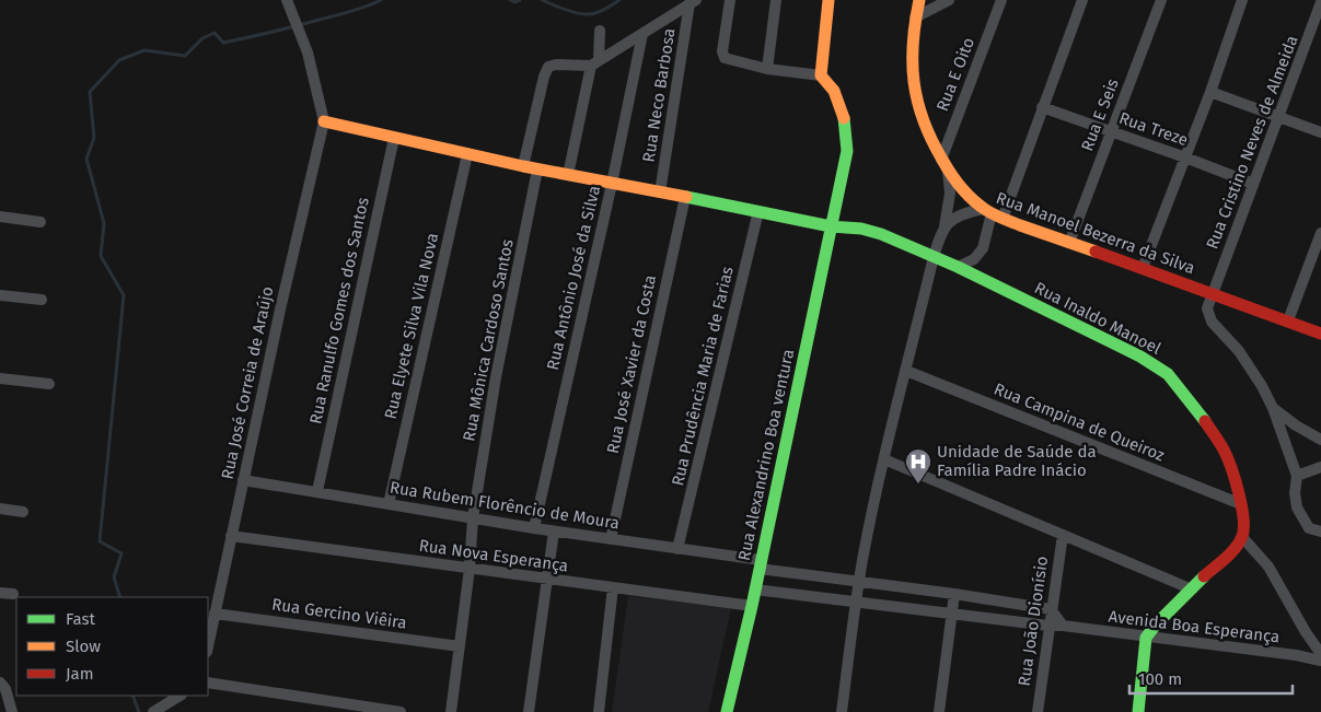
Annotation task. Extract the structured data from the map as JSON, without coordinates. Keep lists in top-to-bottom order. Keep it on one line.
{"streets":{"street":["Rua E Oito","Rua Neco Barbosa","Rua E Seis","Rua Treze","Rua Cristino Neves de Almeida","Rua Manoel Bezerra da Silva","Rua Antônio José da Silva","Rua Ranulfo Gomes dos Santos","Rua Inaldo Manoel","Rua Elyete Silva Vila Nova","Rua Mônica Cardoso Santos","Rua José Xavier da Costa","Rua Prudência Maria de Farias","Rua José Correia de Araújo","Rua Campina de Queiroz","Rua Alexandrino Boa ventura","Rua Rubem Florêncio de Moura","Rua Nova Esperança","Rua Gercino Viêira","Rua João Dionísio","Avenida Boa Esperança"]},"crossings":[["Rua E Oito","Rua Manoel Bezerra da Silva"],["Rua Neco Barbosa","Rua Inaldo Manoel"],["Rua E Seis","Rua Treze"],["Rua E Seis","Rua Manoel Bezerra da Silva"],["Rua Treze","Rua Cristino Neves de Almeida"],["Rua Cristino Neves de Almeida","Rua Manoel Bezerra da Silva"],["Rua Antônio José da Silva","Rua Inaldo Manoel"],["Rua Antônio José da Silva","Rua Rubem Florêncio de Moura"],["Rua Ranulfo Gomes dos Santos","Rua Inaldo Manoel"],["Rua Ranulfo Gomes dos Santos","Rua Rubem Florêncio de Moura"],["Rua Inaldo Manoel","Rua Elyete Silva Vila Nova"],["Rua Inaldo Manoel","Rua Mônica Cardoso Santos"],["Rua Inaldo Manoel","Rua José Xavier da Costa"],["Rua Inaldo Manoel","Rua Prudência Maria de Farias"],["Rua Inaldo Manoel","Rua José Correia de Araújo"],["Rua Inaldo Manoel","Rua Campina de Queiroz"],["Rua Inaldo Manoel","Rua Alexandrino Boa ventura"],["Rua Elyete Silva Vila Nova","Rua Rubem Florêncio de Moura"],["Rua Mônica Cardoso Santos","Rua Rubem Florêncio de Moura"],["Rua Mônica Cardoso Santos","Rua Nova Esperança"],["Rua Mônica Cardoso Santos","Rua Gercino Viêira"],["Rua José Xavier da Costa","Rua Rubem Florêncio de Moura"],["Rua Prudência Maria de Farias","Rua Rubem Florêncio de Moura"],["Rua José Correia de Araújo","Rua Rubem Florêncio de Moura"],["Rua José Correia de Araújo","Rua Nova Esperança"],["Rua José Correia de Araújo","Rua Gercino Viêira"],["Rua Alexandrino Boa ventura","Rua Rubem Florêncio de Moura"],["Rua Alexandrino Boa ventura","Rua Nova Esperança"],["Rua Alexandrino Boa ventura","Avenida Boa Esperança"],["Rua João Dionísio","Avenida Boa Esperança"]],"places":{"hospital":["Unidade de Saúde da Família Padre Inácio"]},"legend":["Fast","Slow","Jam"],"scale_bar":"100 m"}
